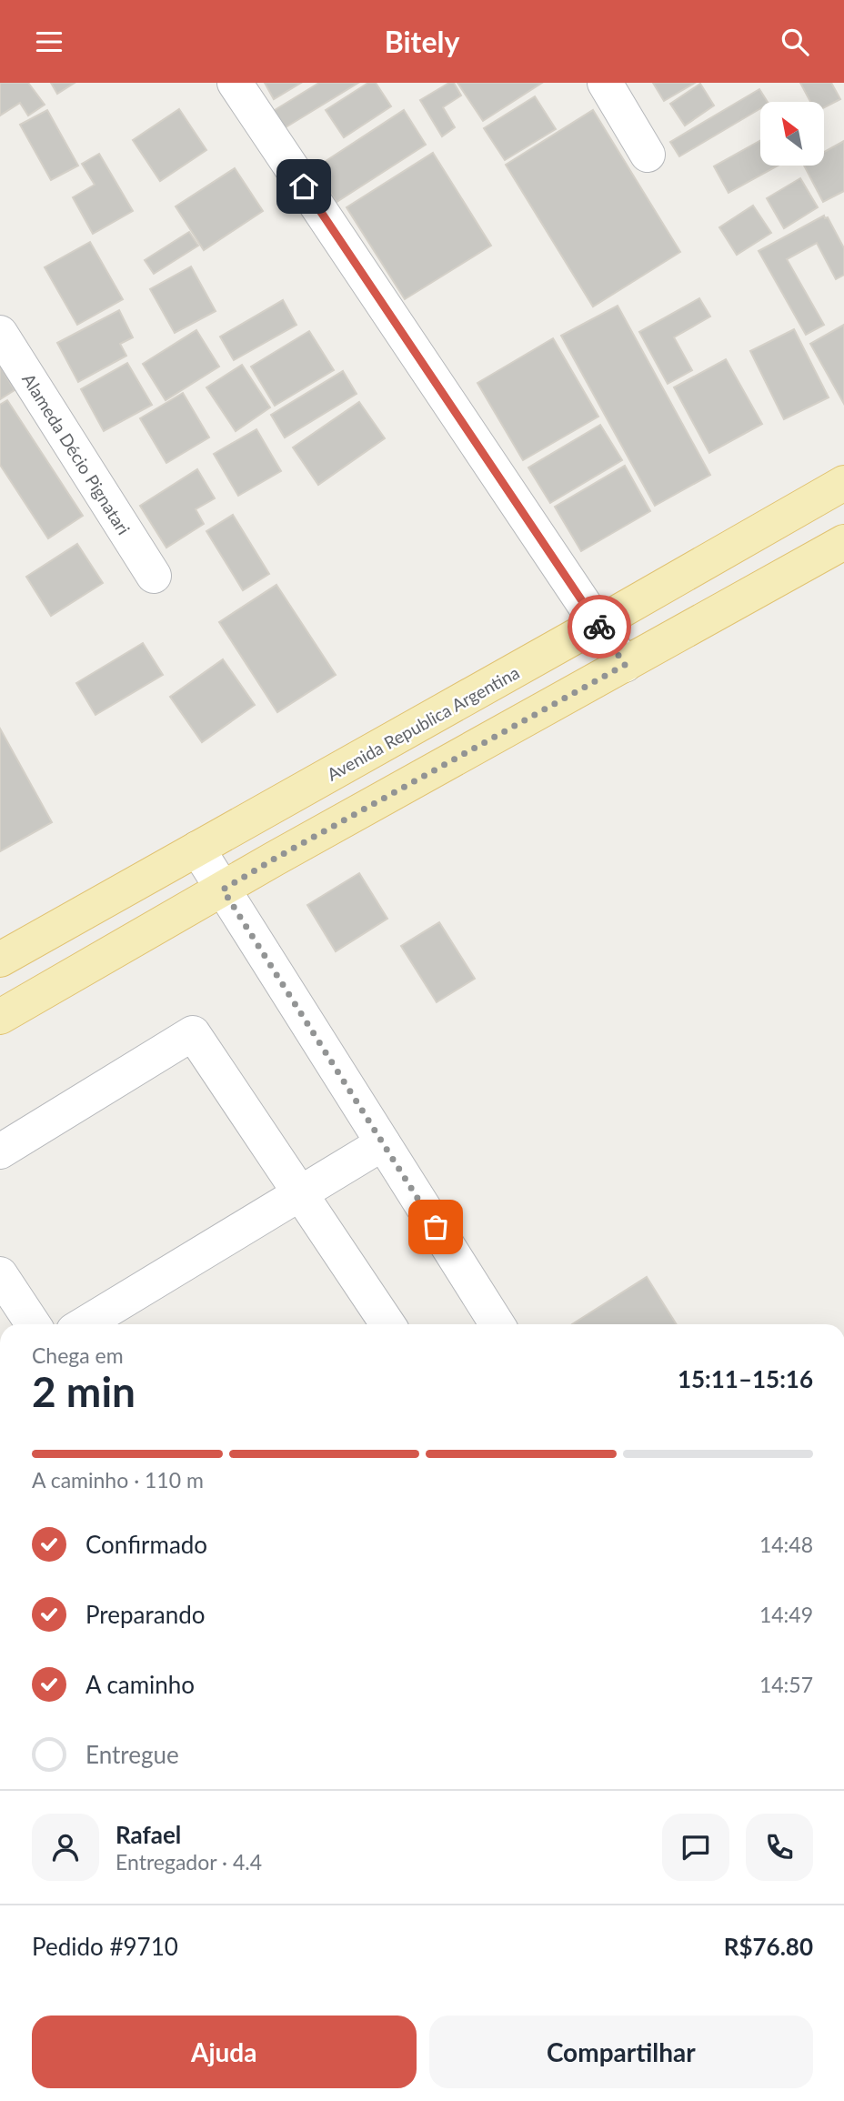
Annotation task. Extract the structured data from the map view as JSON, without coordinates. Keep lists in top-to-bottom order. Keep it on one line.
{"streets":{"main road":["Avenida Republica Argentina"],"street":["Alameda Décio Pignatari"]},"north":"top left","page":{"header":"Bitely","heading":["2 min","Chega em","15:11–15:16"],"panel":["Rafael","Entregador · 4.4","Pedido #9710","R$76.80"],"bar":"A caminho · 110 m","list":[["Confirmado","14:48"],["Preparando","14:49"],["A caminho","14:57"],"Entregue"],"buttons":["Ajuda","Compartilhar"]}}
